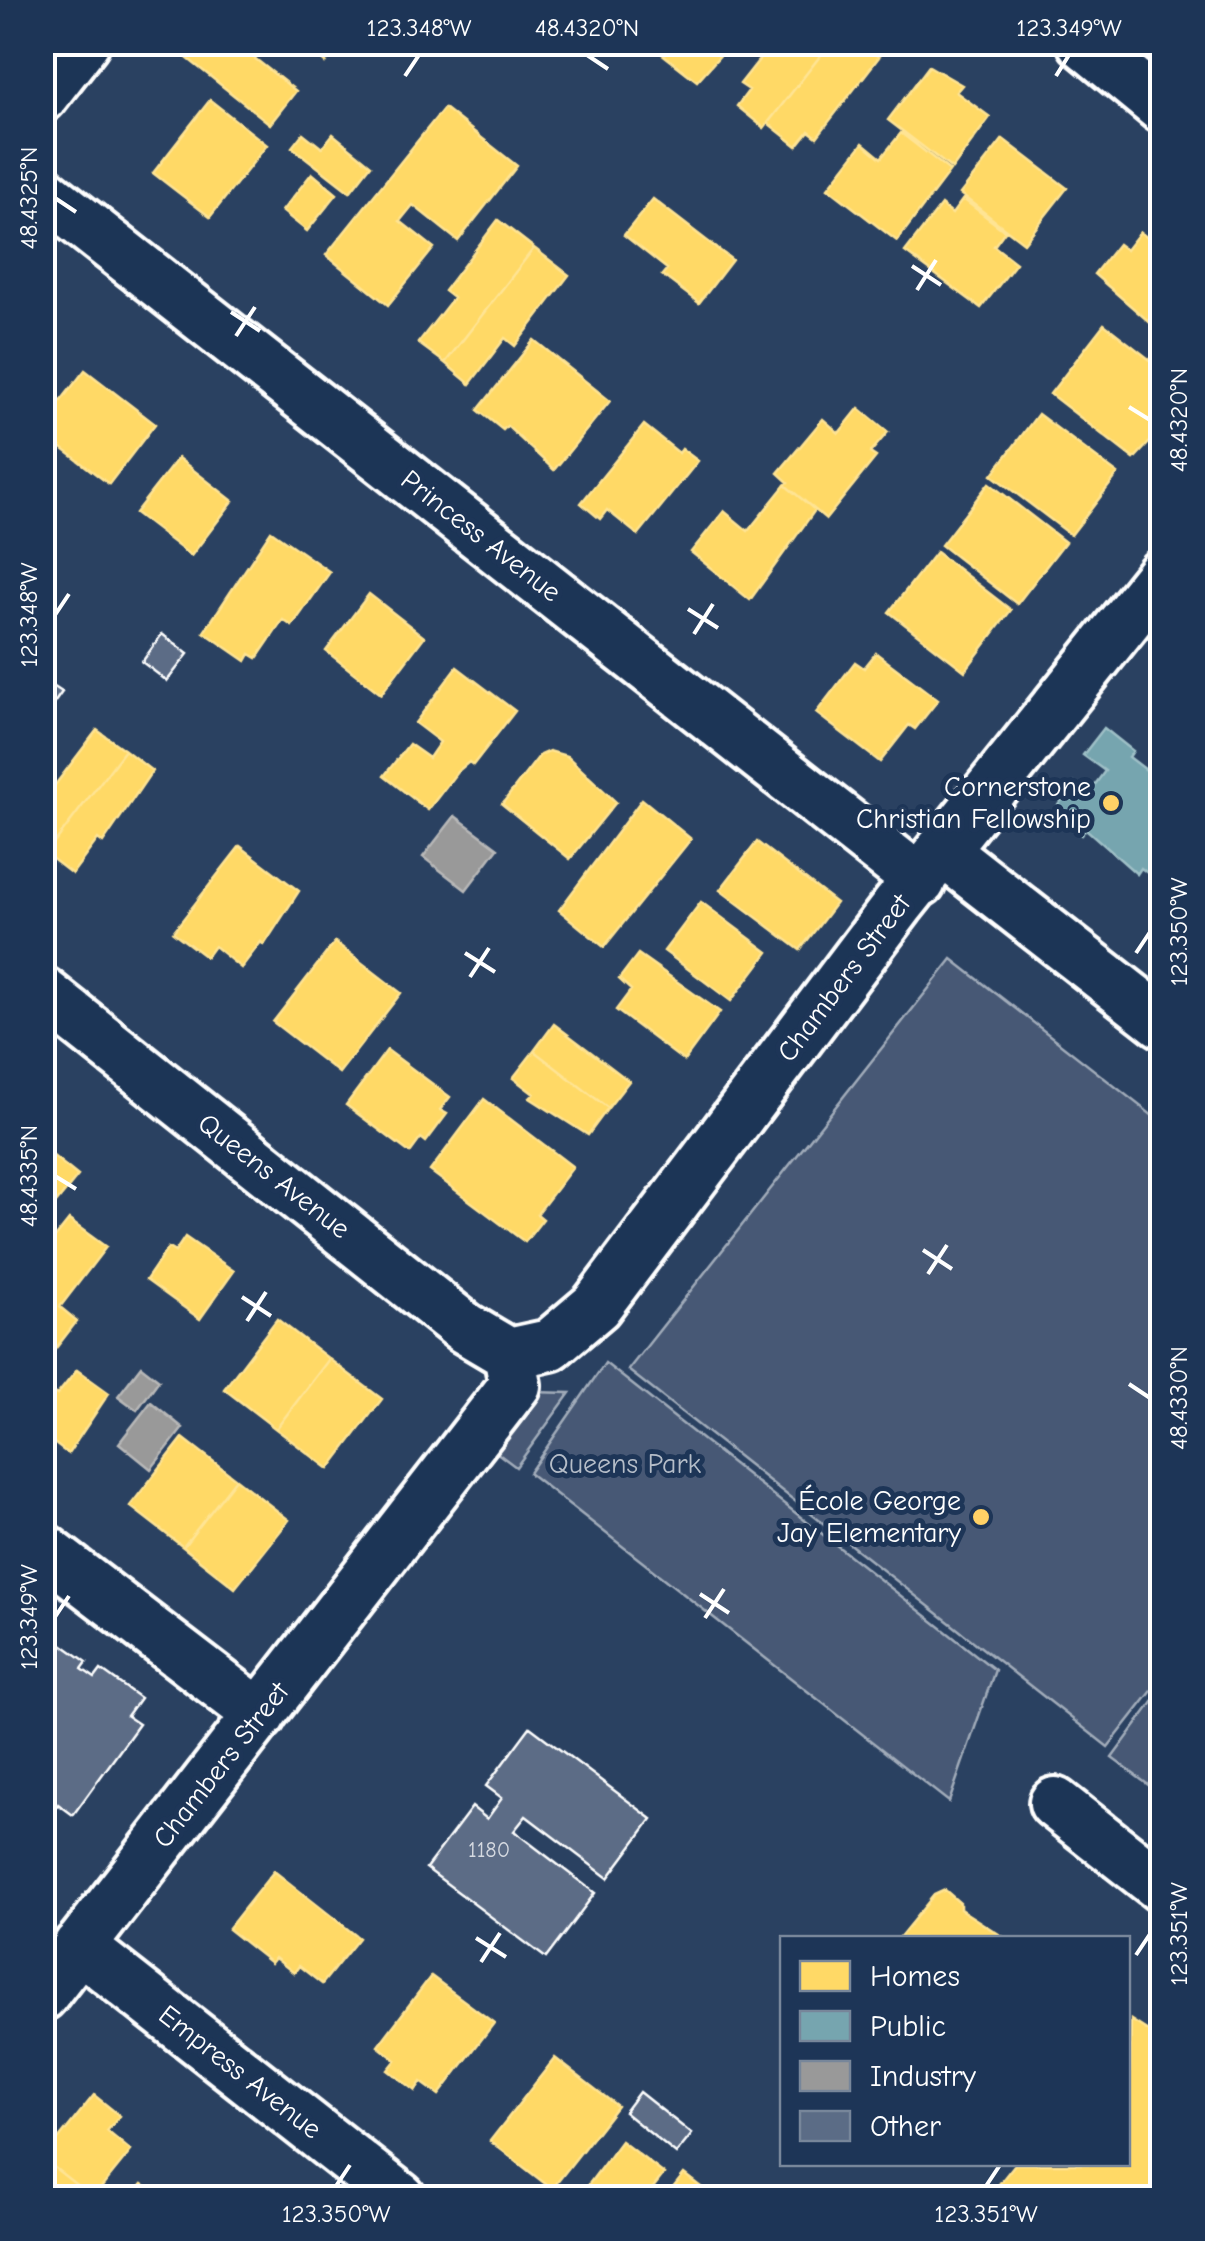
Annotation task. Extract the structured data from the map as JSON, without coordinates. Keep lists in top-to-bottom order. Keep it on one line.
{"streets":{"street":["Princess Avenue","Chambers Street","Queens Avenue","Empress Avenue"]},"crossings":[["Princess Avenue","Chambers Street"],["Chambers Street","Queens Avenue"],["Chambers Street","Empress Avenue"]],"parks":["Queens Park"],"places":["Cornerstone Christian Fellowship","École George Jay Elementary"],"house_numbers":["1180"],"legend":["Homes","Public","Industry","Other"],"coordinates":["123.348°W","48.4320°N","123.349°W","48.4325°N","123.350°W","48.4335°N","48.4330°N","123.351°W"]}
